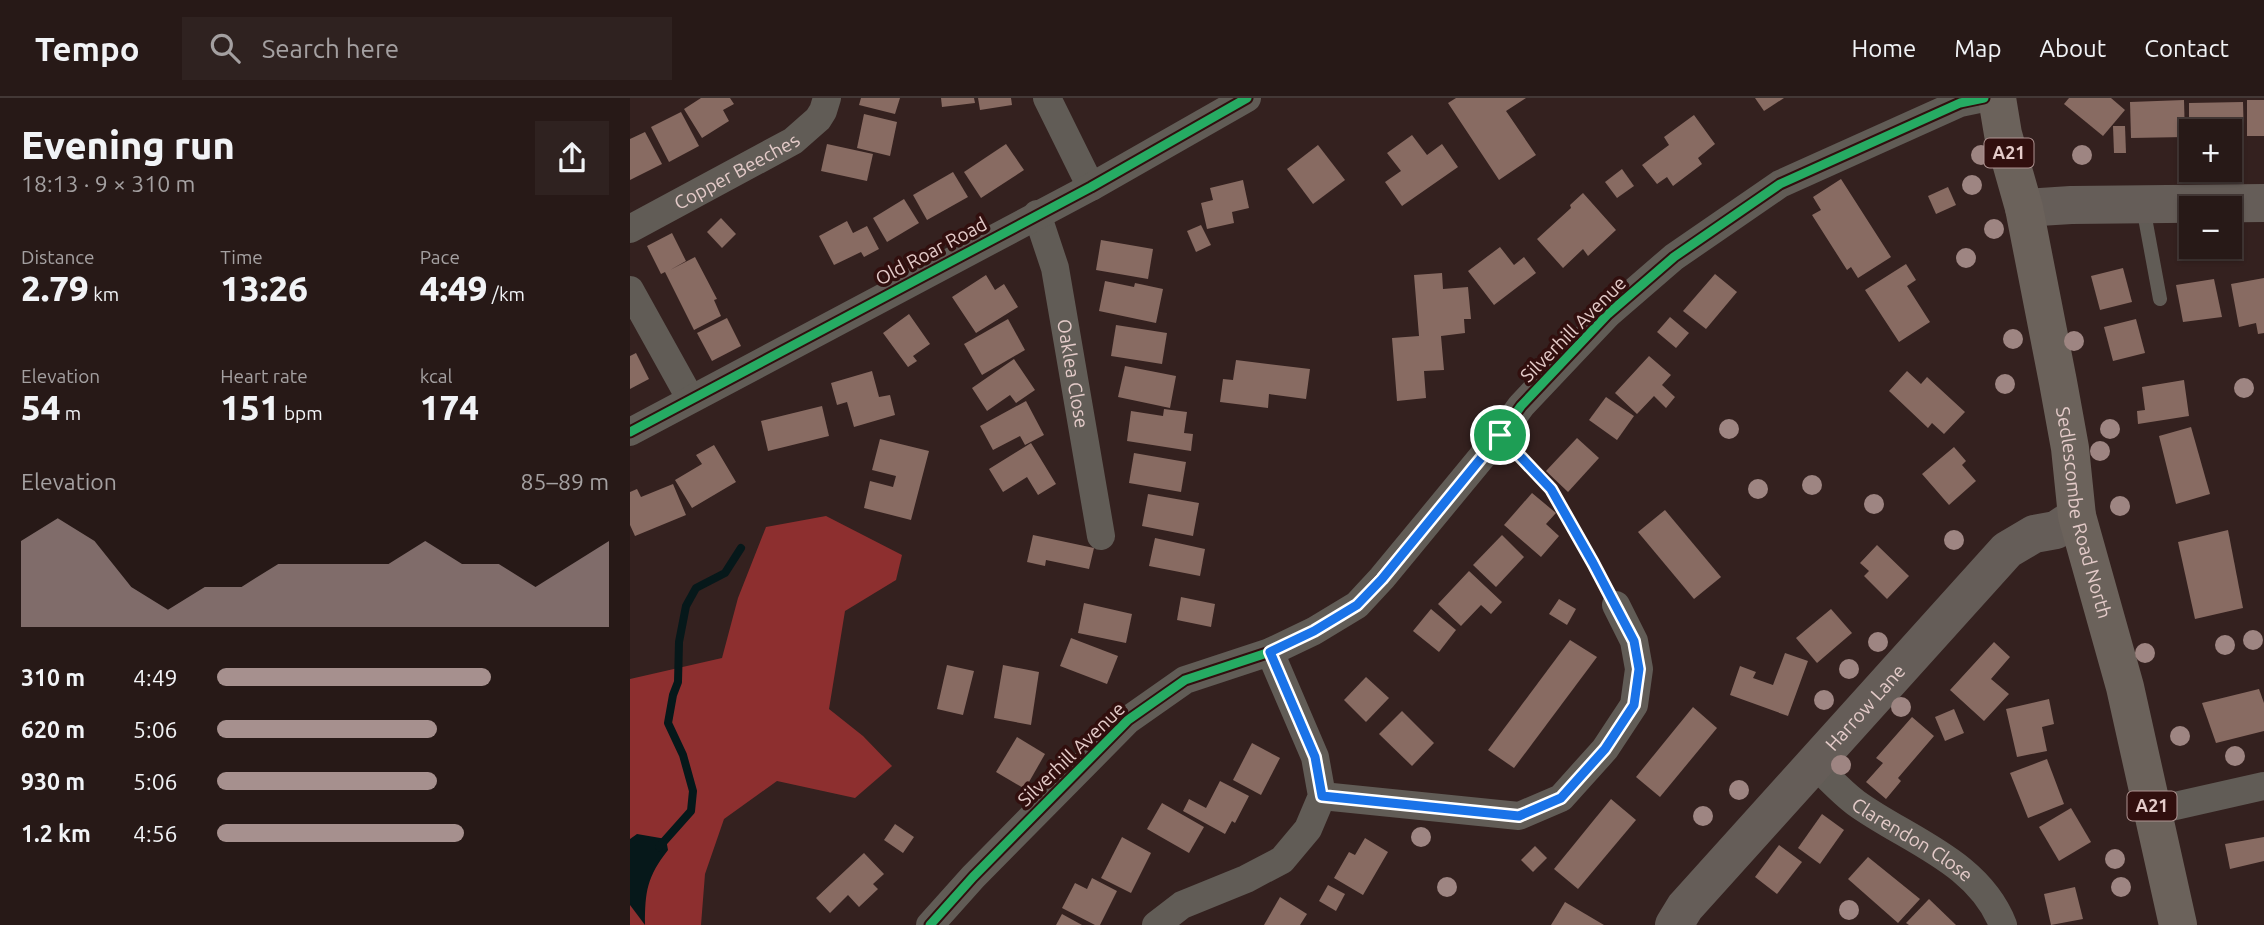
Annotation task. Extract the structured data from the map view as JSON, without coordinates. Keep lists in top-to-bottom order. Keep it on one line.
{"streets":{"highway":["A21","Sedlescombe Road North"],"street":["Copper Beeches","Old Roar Road","Silverhill Avenue","Oaklea Close","Harrow Lane","Clarendon Close"]},"crossings":[["Old Roar Road","Oaklea Close"],["Sedlescombe Road North","Harrow Lane"],["Harrow Lane","Clarendon Close"]],"page":{"header":"Tempo","search":"Search here","nav":["Home","Map","About","Contact"],"heading":["Evening run","18:13 · 9 × 310 m"],"map_buttons":["+","−"],"stats":[["Distance","2.79 km"],["Time","13:26"],["Pace","4:49 /km"],["Elevation","54 m"],["Heart rate","151 bpm"],["kcal","174"]],"chart":["Elevation","85–89 m"],"list":[{"name":"310 m","note":"4:49"},{"name":"620 m","note":"5:06"},{"name":"930 m","note":"5:06"},{"name":"1.2 km","note":"4:56"}]}}
